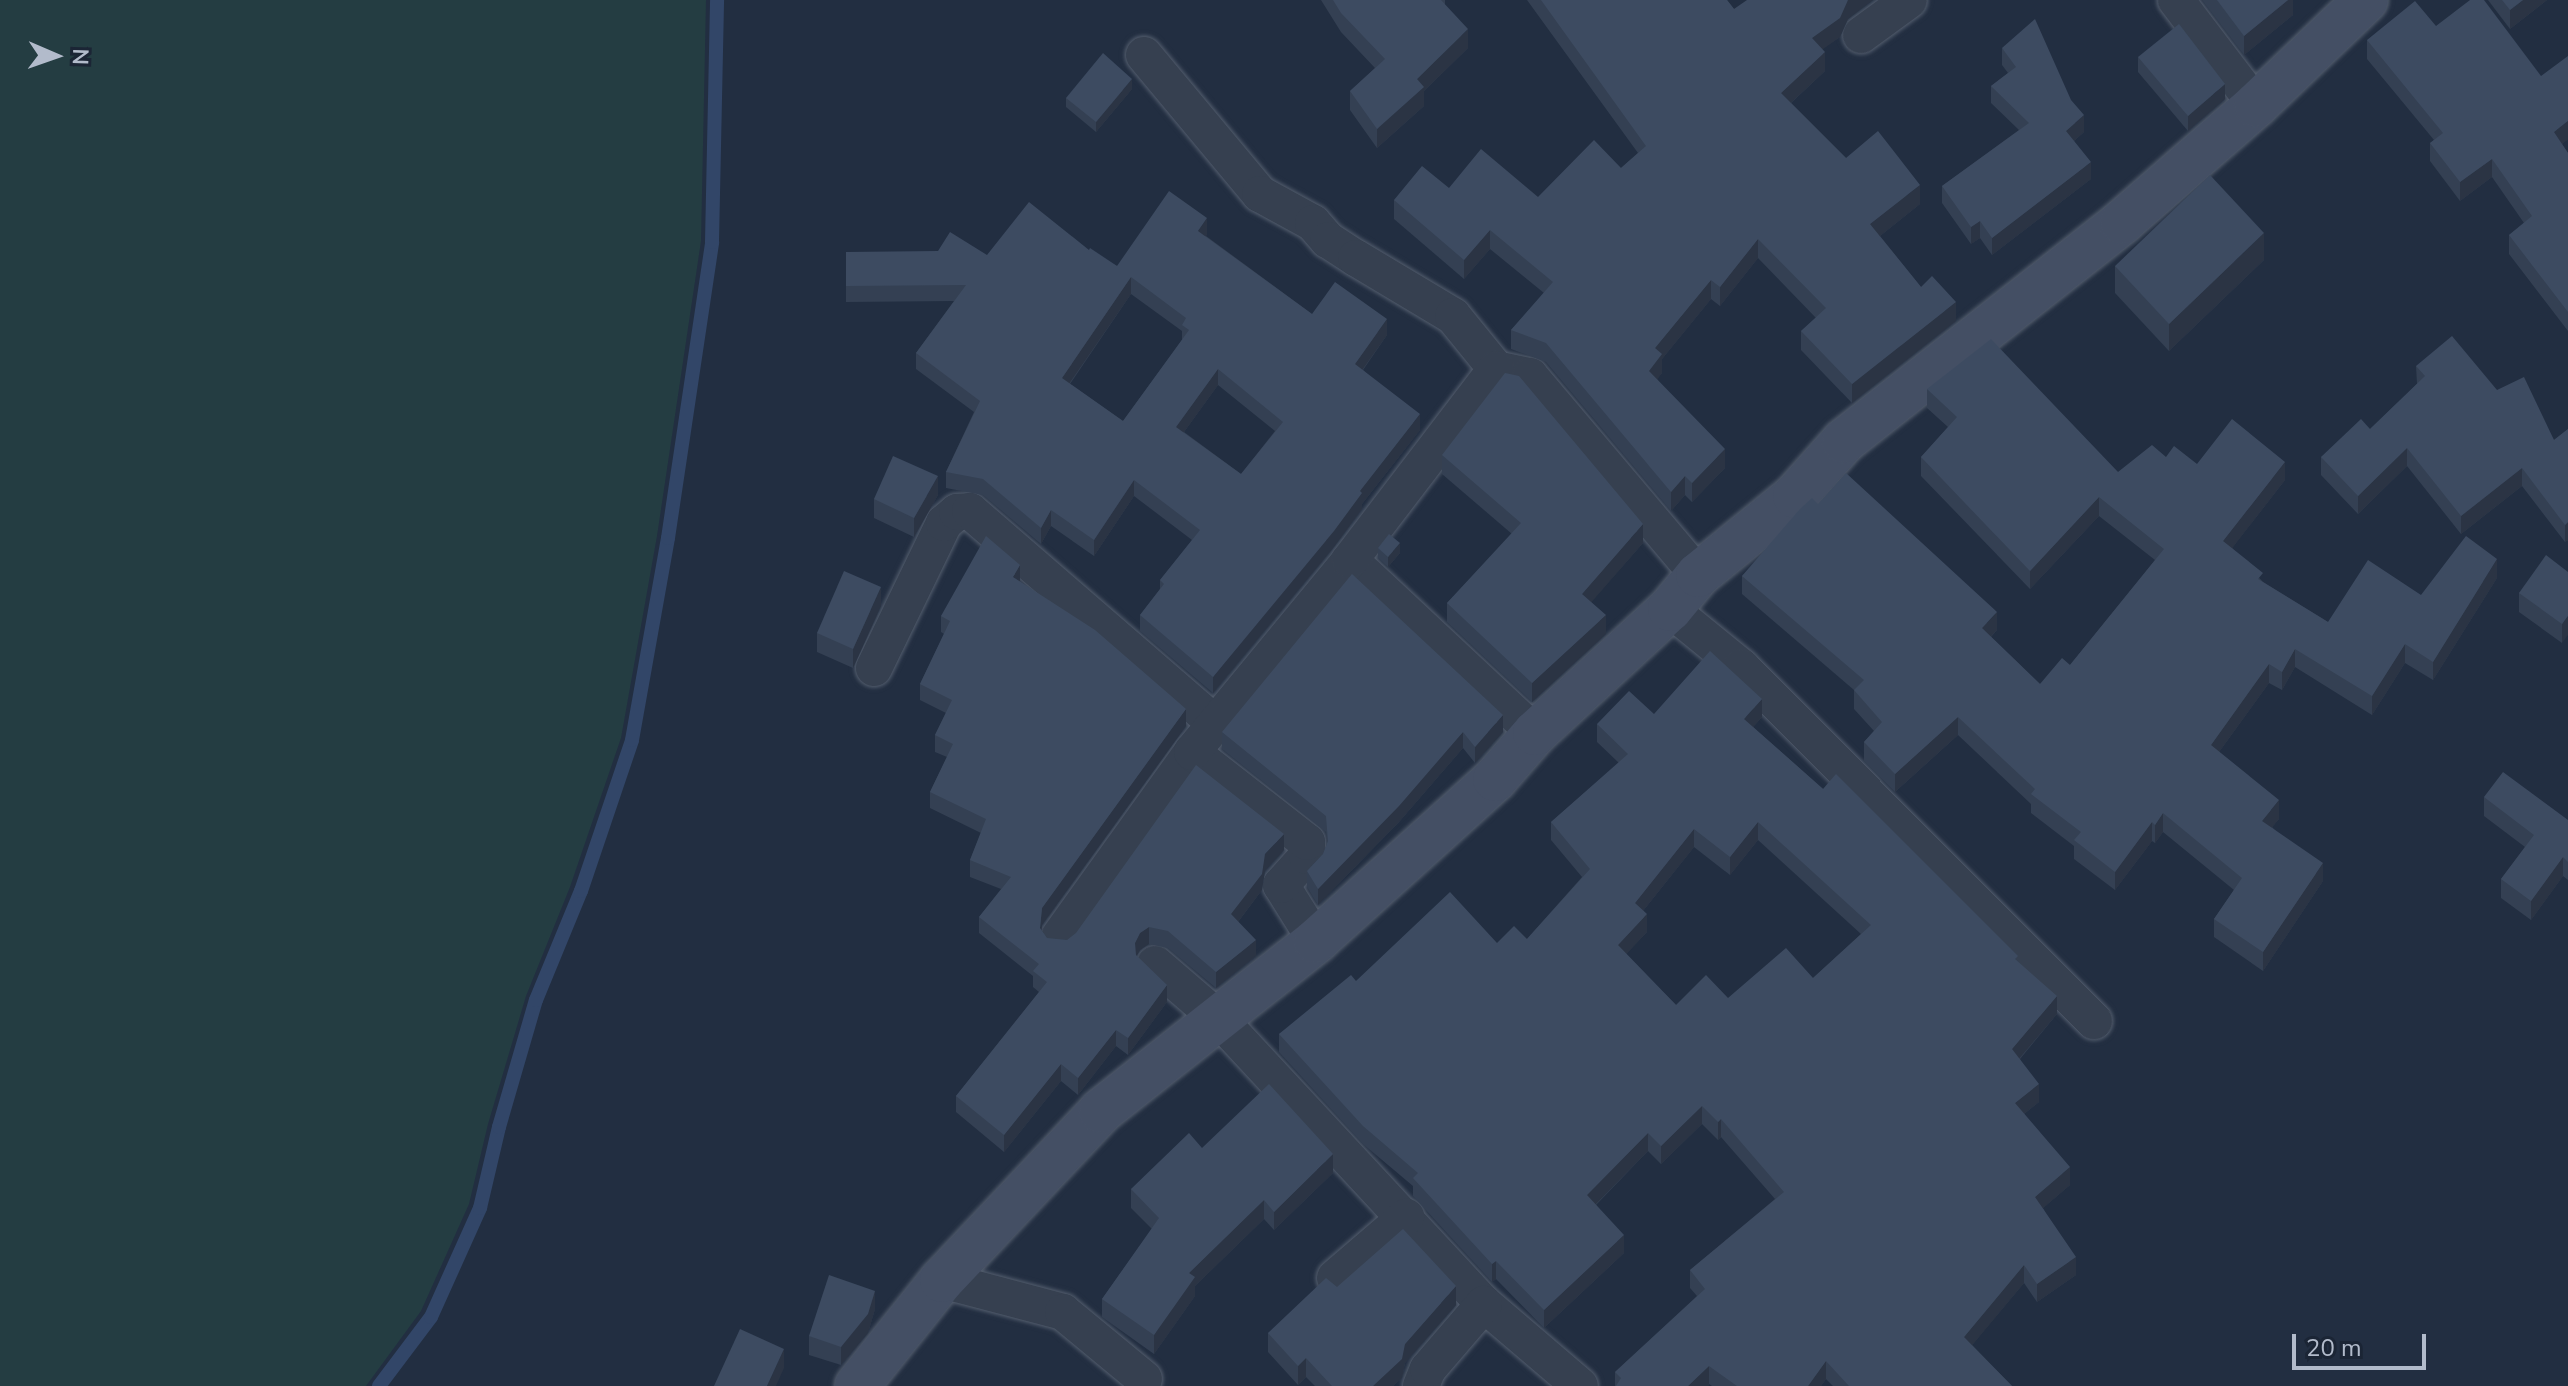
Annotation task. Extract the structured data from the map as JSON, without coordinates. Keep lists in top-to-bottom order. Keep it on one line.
{"scale_bar":"20 m","north":"right"}
